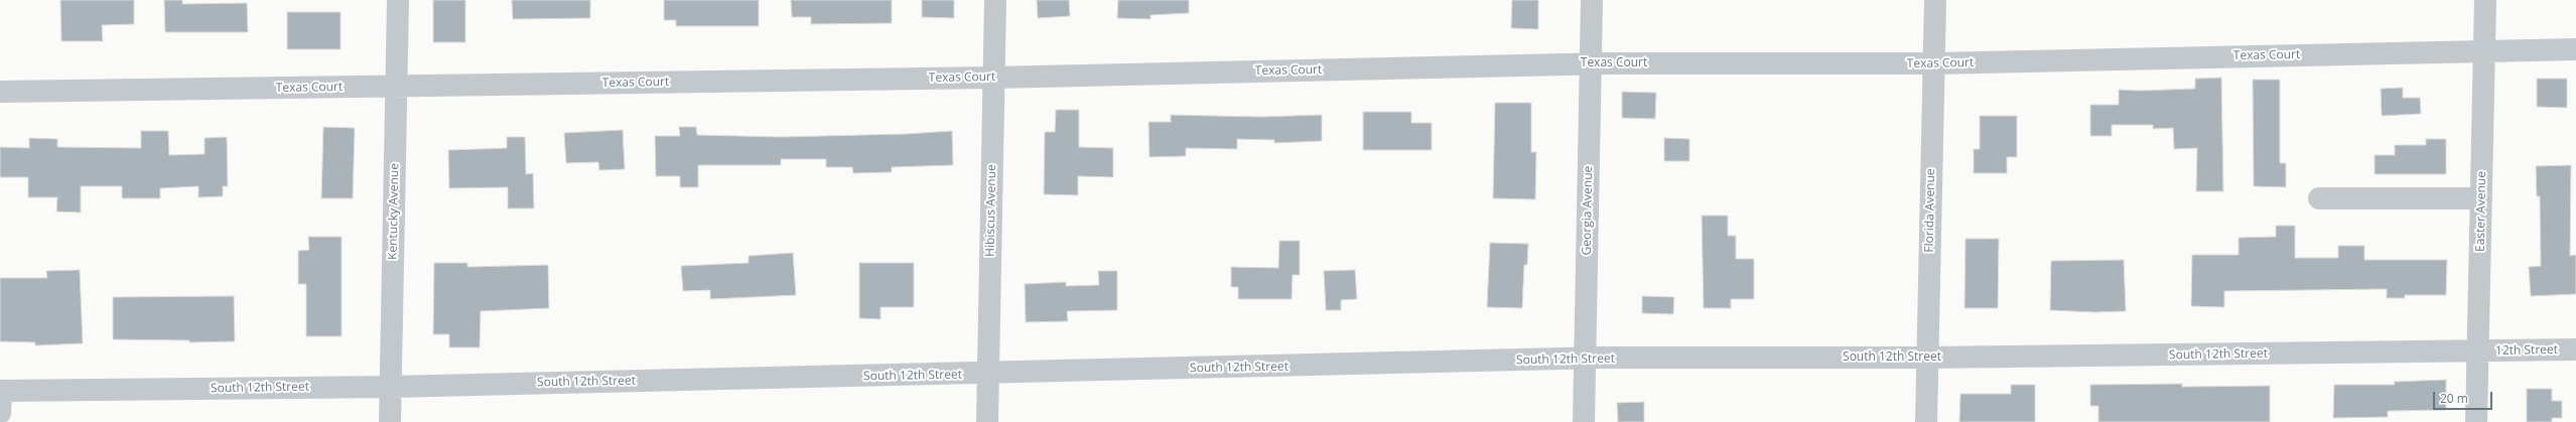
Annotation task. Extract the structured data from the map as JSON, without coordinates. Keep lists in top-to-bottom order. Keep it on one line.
{"streets":{"street":["Texas Court","Hibiscus Avenue","Georgia Avenue","Florida Avenue","Kentucky Avenue","Easter Avenue","12th Street","South 12th Street"]},"crossings":[["Texas Court","Hibiscus Avenue"],["Texas Court","Georgia Avenue"],["Texas Court","Florida Avenue"],["Texas Court","Kentucky Avenue"],["Texas Court","Easter Avenue"],["Hibiscus Avenue","South 12th Street"],["Georgia Avenue","South 12th Street"],["Florida Avenue","South 12th Street"],["Kentucky Avenue","South 12th Street"],["Easter Avenue","12th Street"],["Easter Avenue","South 12th Street"],["12th Street","South 12th Street"]],"scale_bar":"20 m"}
